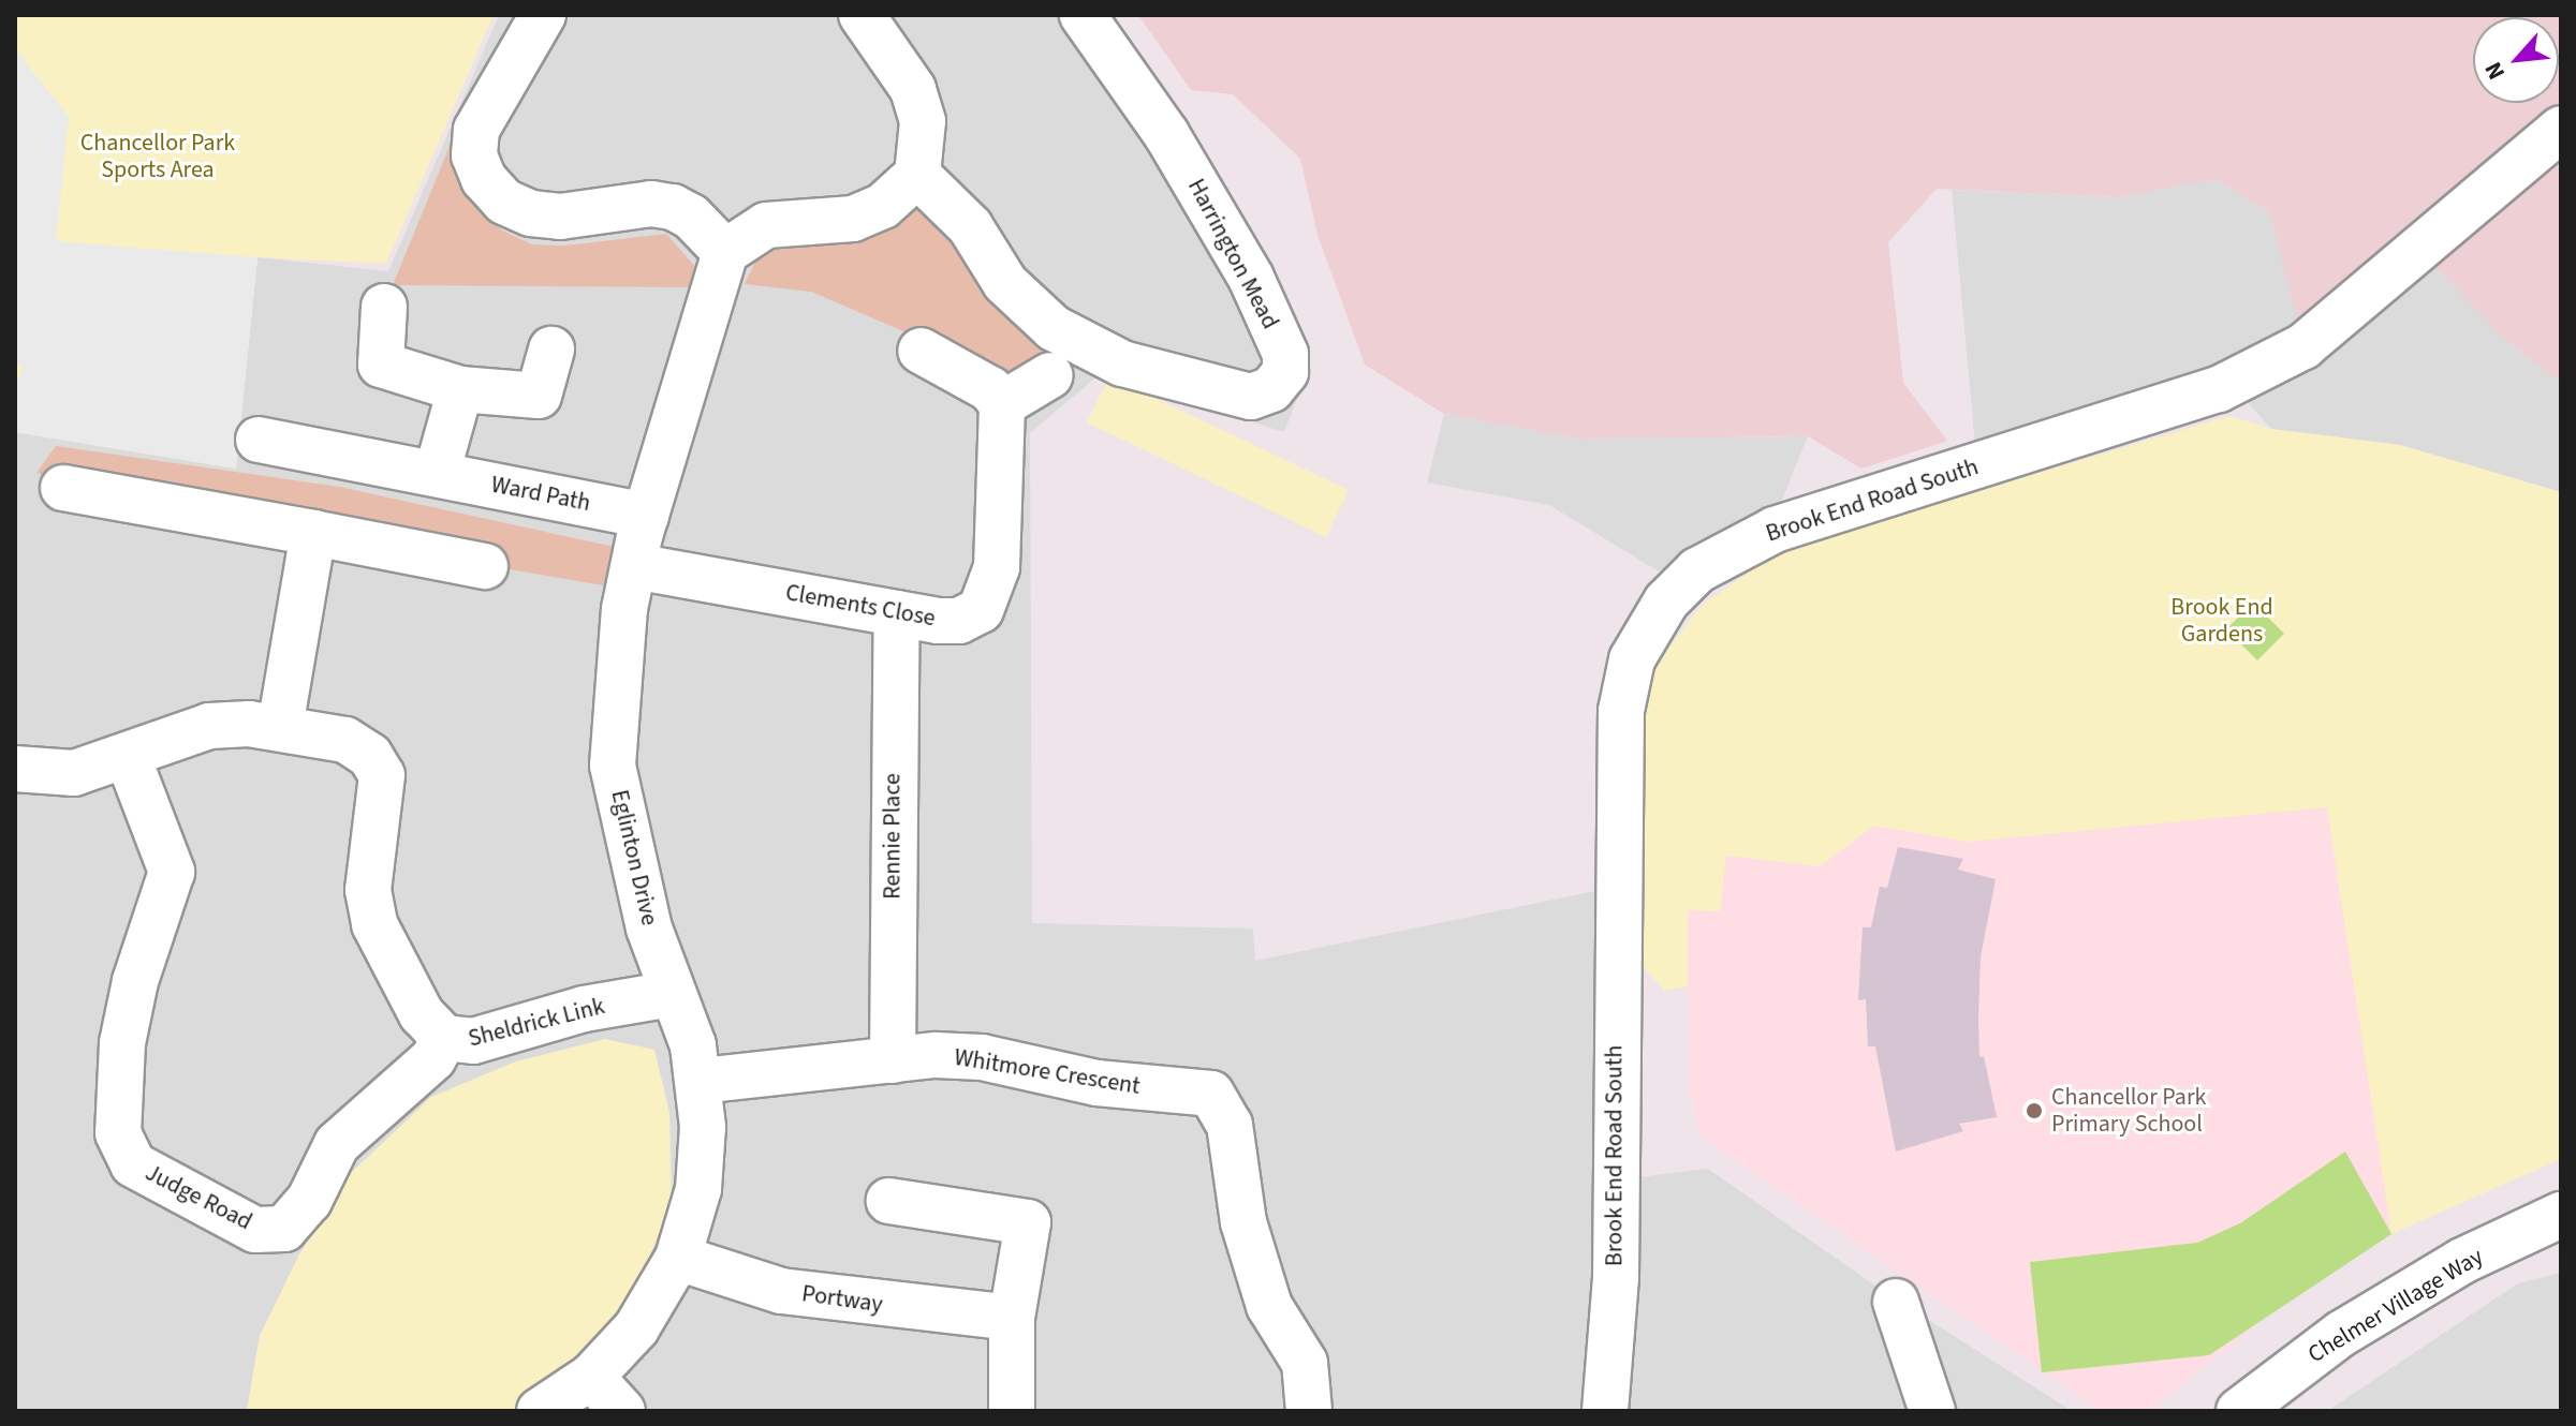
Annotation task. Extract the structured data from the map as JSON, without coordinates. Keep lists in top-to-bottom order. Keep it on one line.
{"streets":{"street":["Harrington Mead","Ward Path","Brook End Road South","Clements Close","Rennie Place","Eglinton Drive","Sheldrick Link","Whitmore Crescent","Judge Road","Portway","Chelmer Village Way"]},"crossings":[["Ward Path","Eglinton Drive"],["Clements Close","Rennie Place"],["Clements Close","Eglinton Drive"],["Rennie Place","Whitmore Crescent"],["Eglinton Drive","Sheldrick Link"],["Eglinton Drive","Whitmore Crescent"],["Eglinton Drive","Portway"],["Sheldrick Link","Judge Road"]],"parks":["Chancellor Park Sports Area","Brook End Gardens"],"places":["Chancellor Park Primary School"],"north":"bottom left"}
